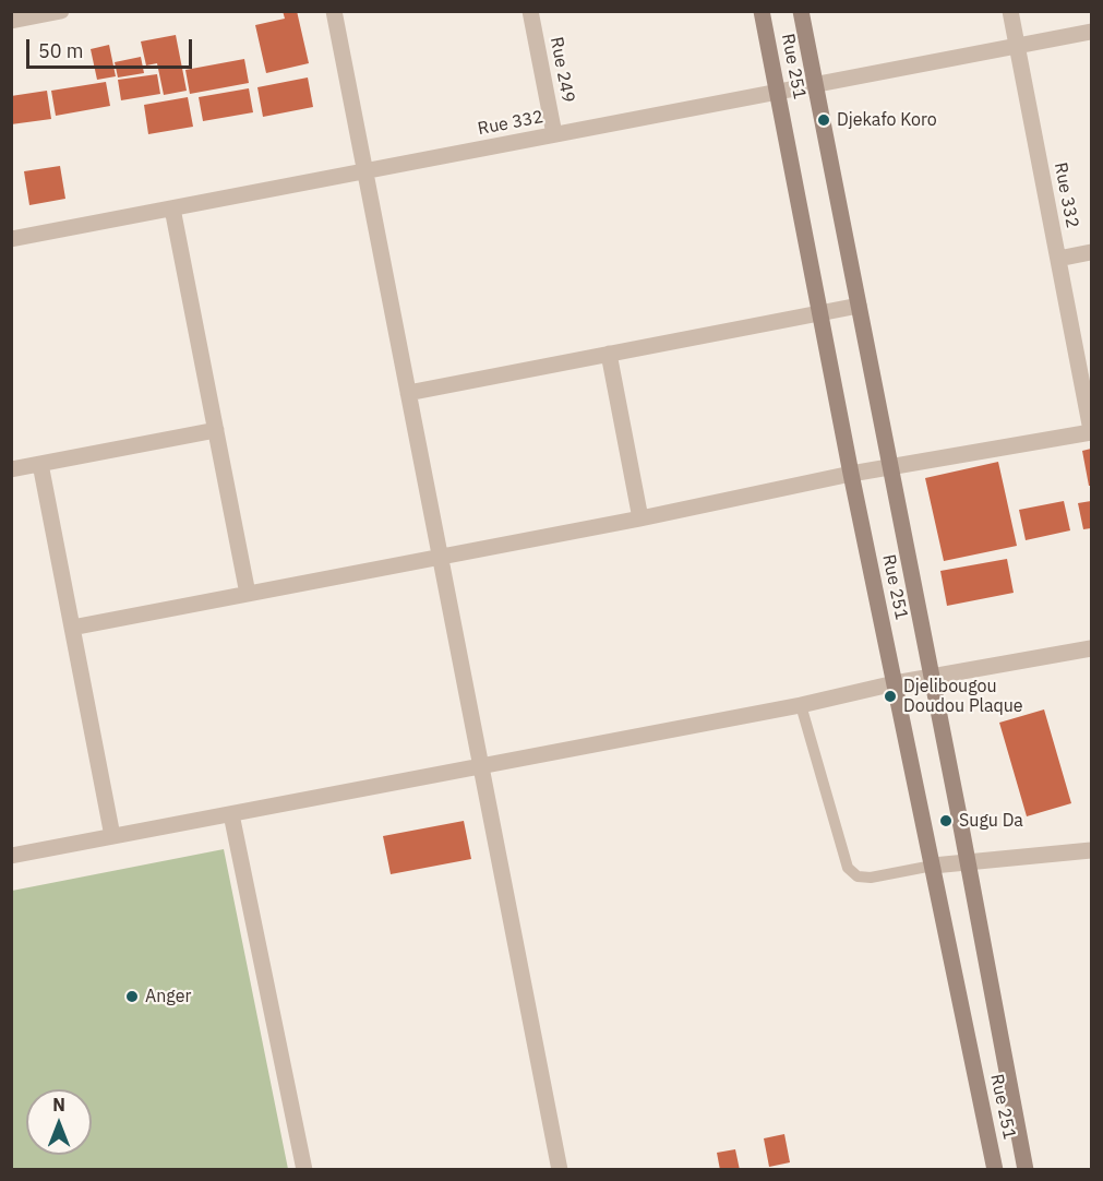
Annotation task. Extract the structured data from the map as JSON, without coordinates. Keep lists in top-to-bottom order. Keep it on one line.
{"streets":{"main road":["Rue 251"],"street":["Rue 249","Rue 332"]},"crossings":[["Rue 251","Rue 332"],["Rue 249","Rue 332"]],"places":["Djekafo Koro","Djelibougou Doudou Plaque","Sugu Da","Anger"],"scale_bar":"50 m","north":"top"}
